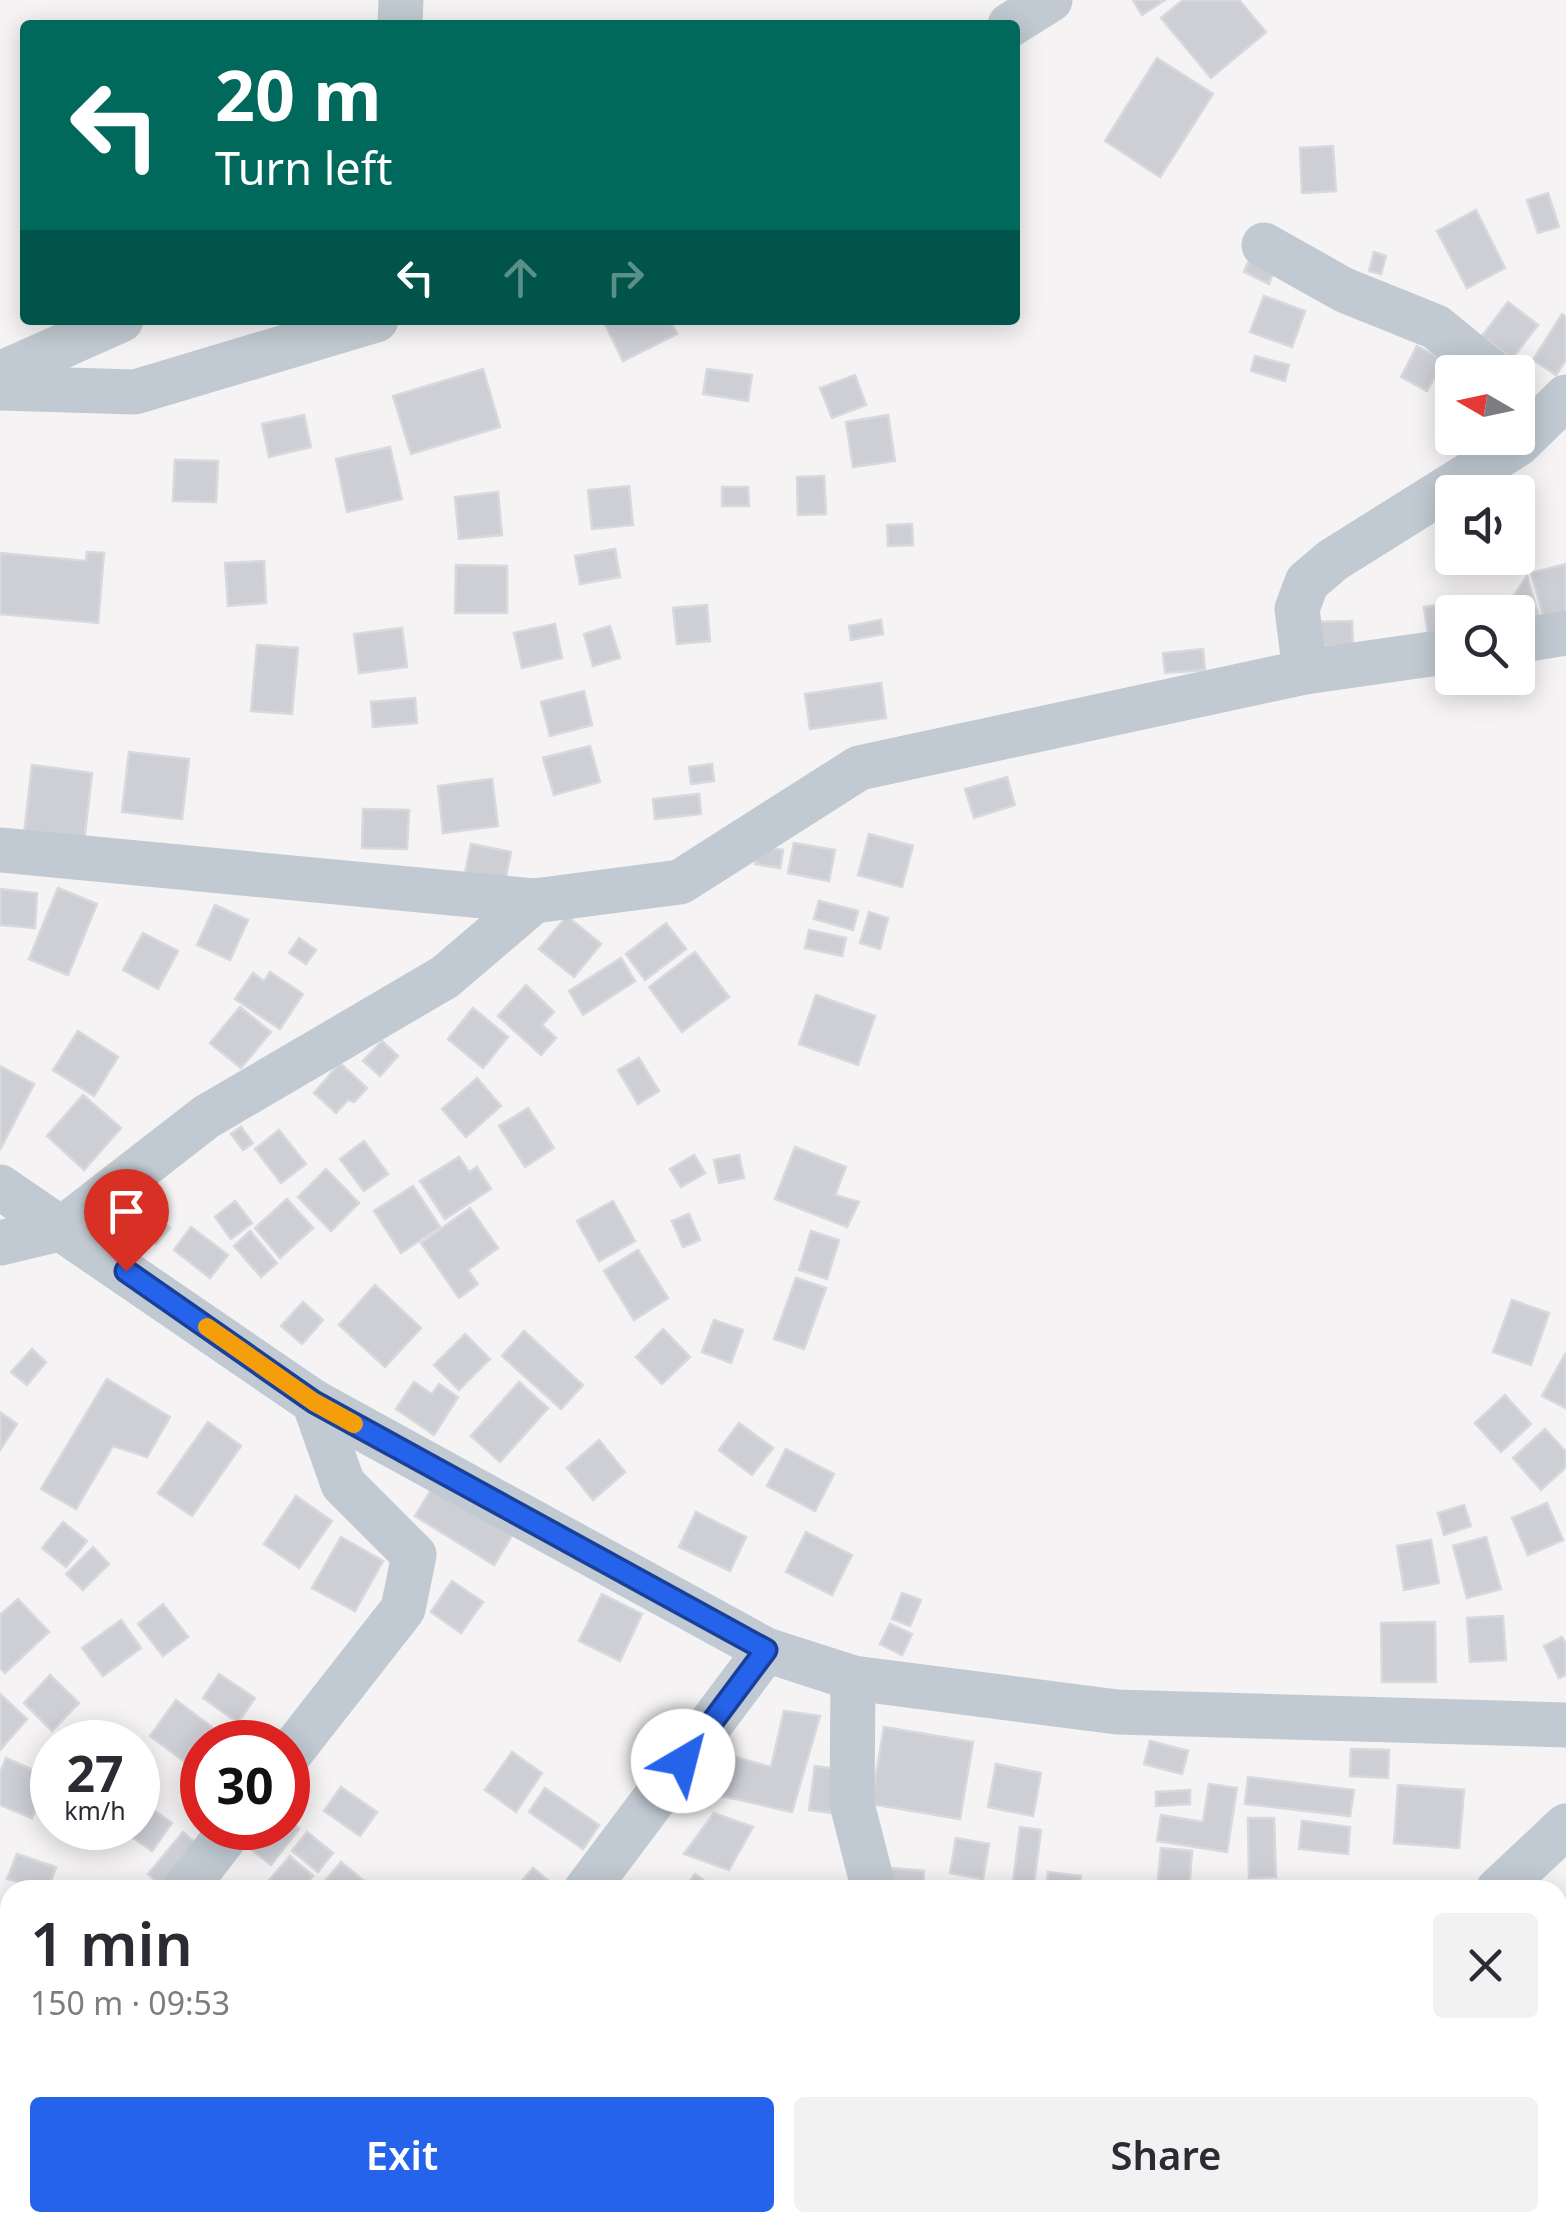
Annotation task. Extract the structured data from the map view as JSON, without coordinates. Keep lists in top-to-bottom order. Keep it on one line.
{"north":"left","page":{"turn":["20 m","Turn left"],"speed":"27 km/h","limit":"30","heading":["1 min","150 m · 09:53"],"buttons":["Exit","Share"]}}
